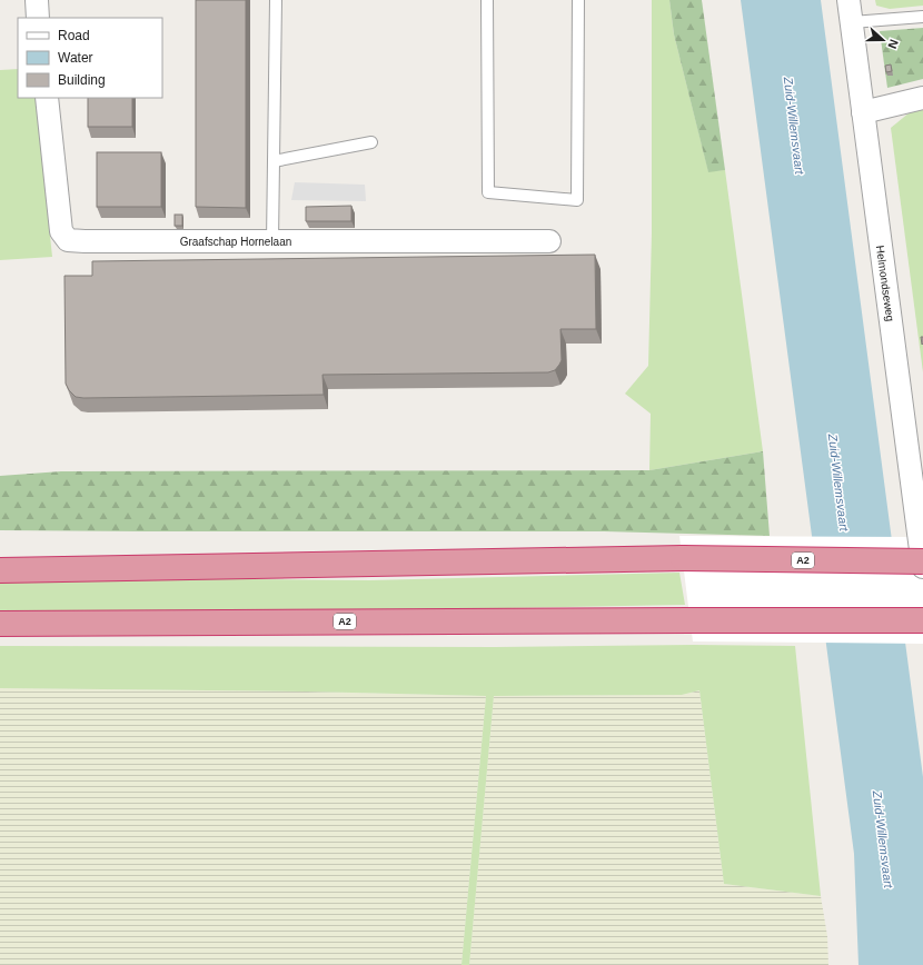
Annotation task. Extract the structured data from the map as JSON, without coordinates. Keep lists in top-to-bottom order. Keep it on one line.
{"streets":{"highway":["A2"],"street":["Graafschap Hornelaan","Helmondseweg"]},"water":["Zuid-Willemsvaart"],"legend":["Road","Water","Building"],"north":"right"}
